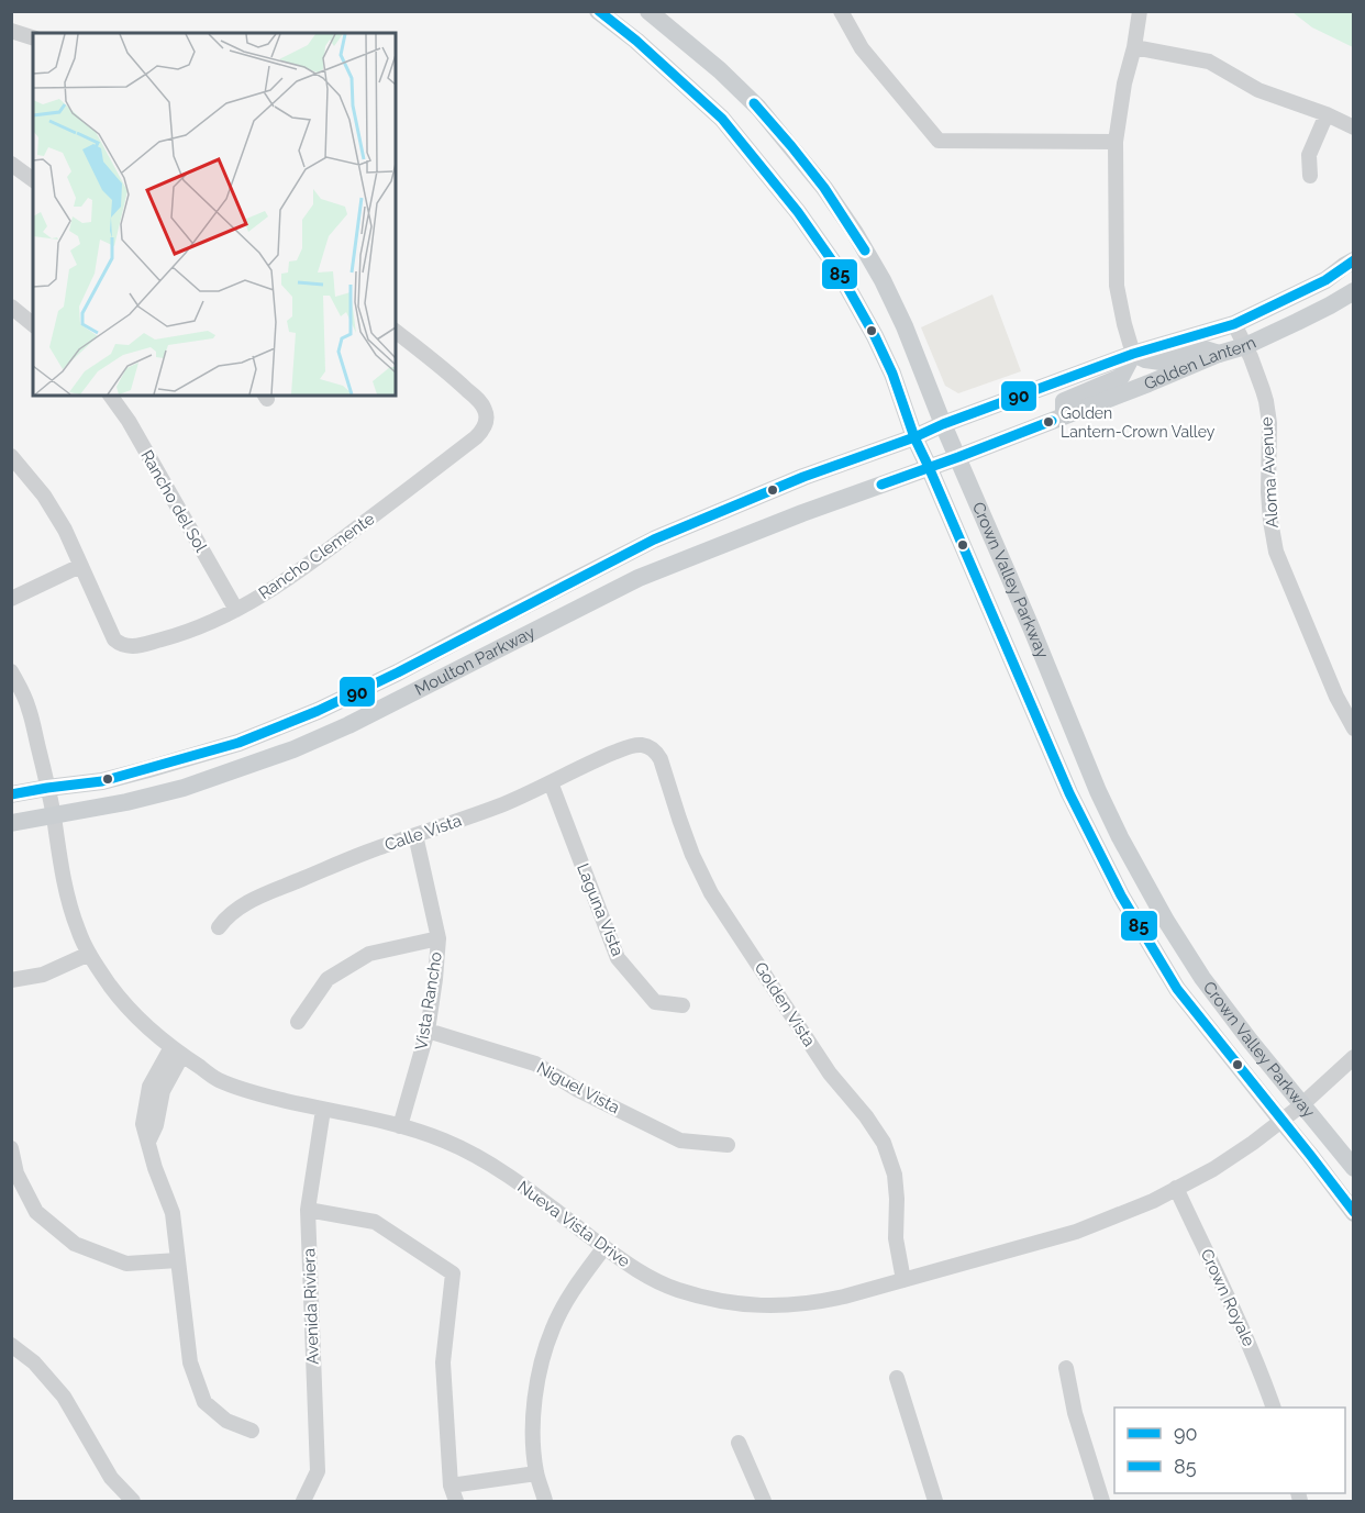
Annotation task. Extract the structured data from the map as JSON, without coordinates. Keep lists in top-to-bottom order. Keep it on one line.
{"streets":{"main road":["Golden Lantern","Crown Valley Parkway","Moulton Parkway"],"street":["Aloma Avenue","Rancho del Sol","Rancho Clemente","Calle Vista","Laguna Vista","Vista Rancho","Golden Vista","Niguel Vista","Nueva Vista Drive","Crown Royale","Avenida Riviera"]},"crossings":[["Golden Lantern","Aloma Avenue"],["Golden Lantern","Crown Valley Parkway"],["Golden Lantern","Moulton Parkway"],["Rancho del Sol","Rancho Clemente"],["Crown Valley Parkway","Moulton Parkway"],["Crown Valley Parkway","Nueva Vista Drive"],["Moulton Parkway","Nueva Vista Drive"],["Calle Vista","Laguna Vista"],["Calle Vista","Vista Rancho"],["Calle Vista","Golden Vista"],["Vista Rancho","Niguel Vista"],["Vista Rancho","Nueva Vista Drive"],["Golden Vista","Nueva Vista Drive"],["Nueva Vista Drive","Crown Royale"],["Nueva Vista Drive","Avenida Riviera"]],"places":["Golden Lantern-Crown Valley"],"lines":["transit line 85","transit line 90"],"legend":["90","85"]}
